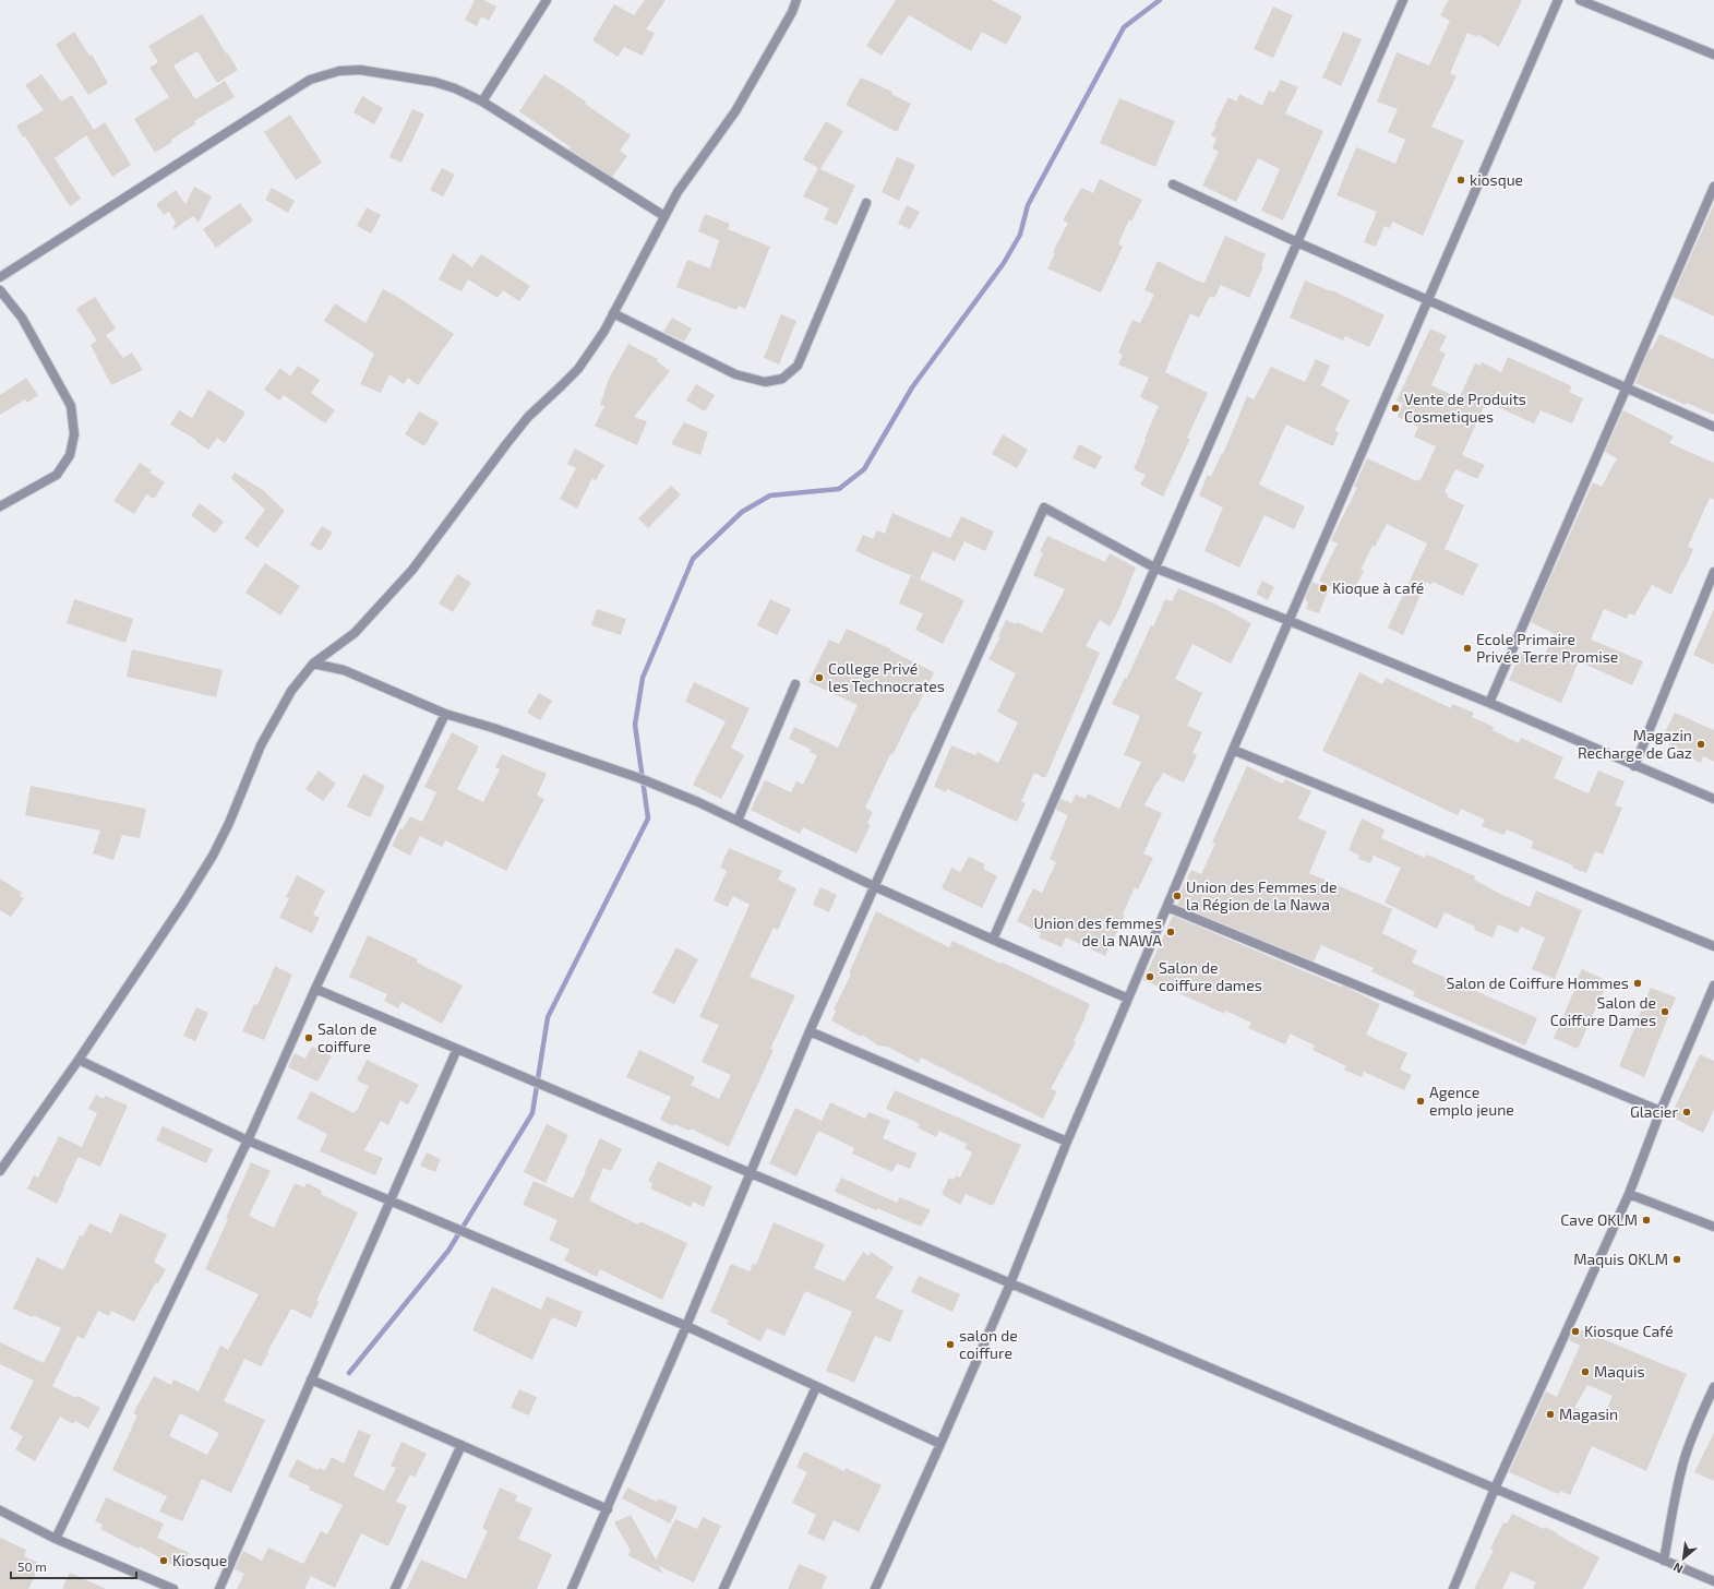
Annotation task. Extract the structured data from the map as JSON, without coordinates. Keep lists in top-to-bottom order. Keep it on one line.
{"places":["kiosque","Vente de Produits Cosmetiques","Kioque à café","Ecole Primaire Privée Terre Promise","College Privé les Technocrates","Magazin Recharge de Gaz","Union des Femmes de la Région de la Nawa","Union des femmes de la NAWA","Salon de coiffure dames","Salon de Coiffure Hommes","Salon de Coiffure Dames","Salon de coiffure","Agence emplo jeune","Glacier","Cave OKLM","Maquis OKLM","Kiosque Café","salon de coiffure","Maquis","Magasin","Kiosque"],"scale_bar":"50 m","north":"bottom left"}
